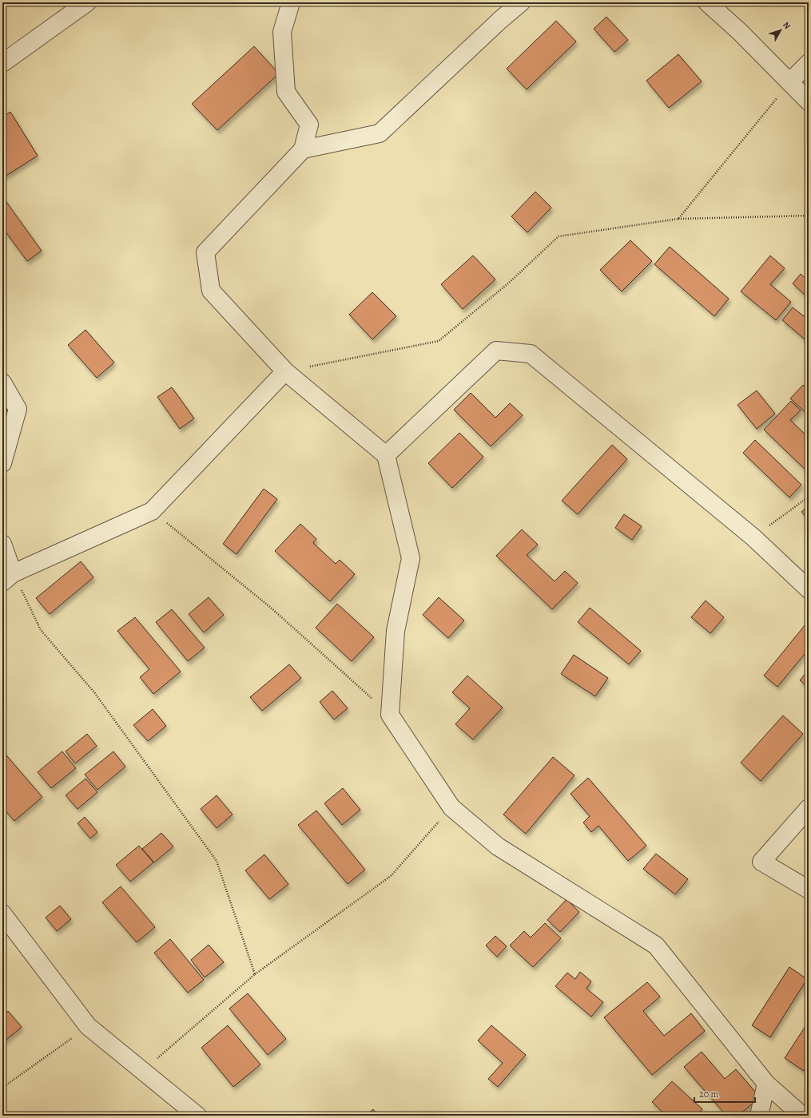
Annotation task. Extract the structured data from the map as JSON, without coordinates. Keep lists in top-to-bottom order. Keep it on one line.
{"scale_bar":"20 m","north":"top right"}
